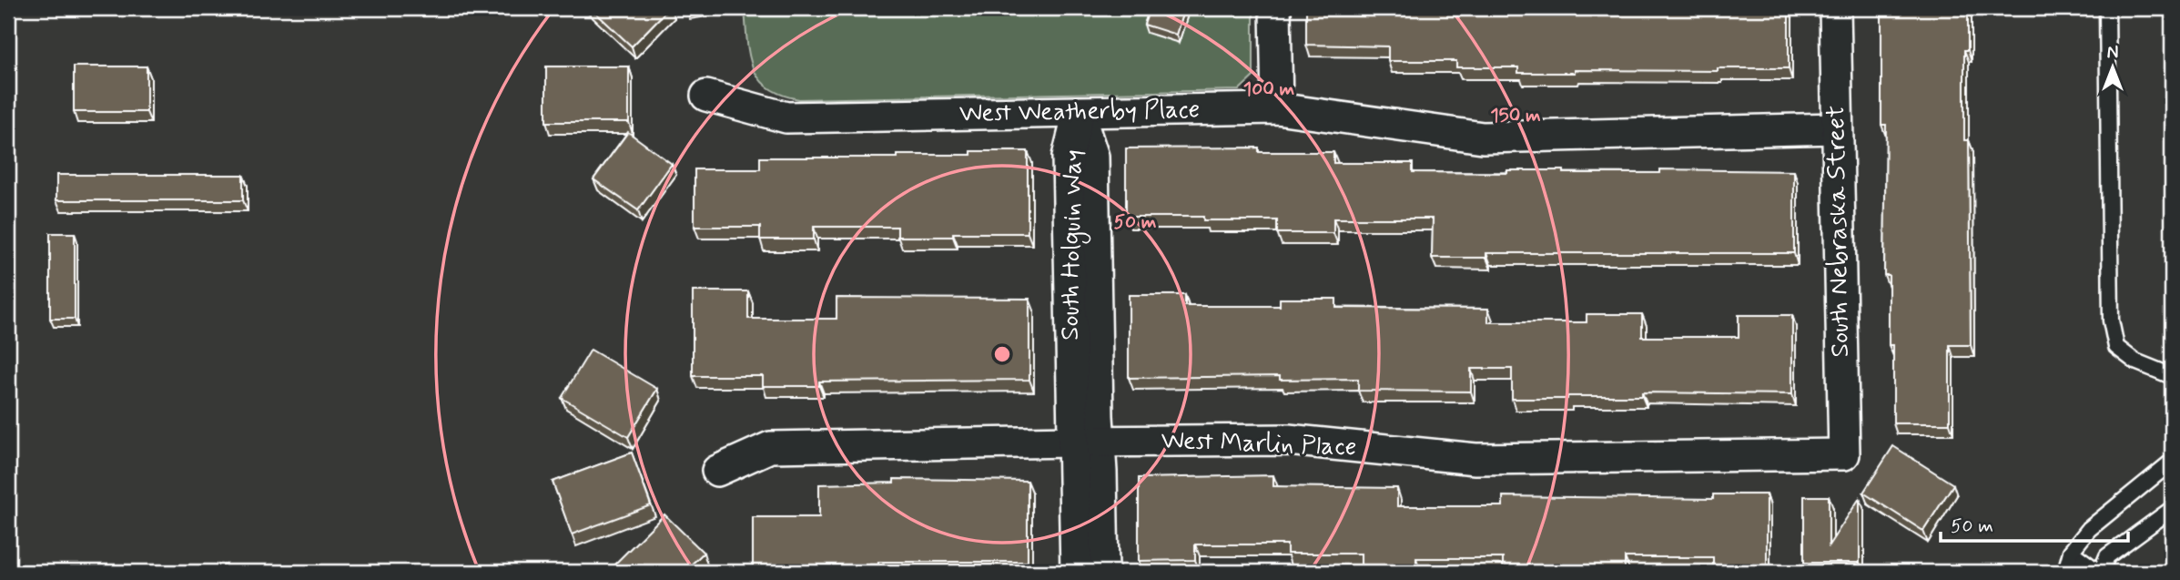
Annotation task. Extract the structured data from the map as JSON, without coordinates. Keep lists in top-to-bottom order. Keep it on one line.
{"streets":{"street":["West Weatherby Place","South Nebraska Street","South Holguin Way","West Marlin Place"]},"crossings":[["West Weatherby Place","South Nebraska Street"],["West Weatherby Place","South Holguin Way"],["South Nebraska Street","West Marlin Place"],["South Holguin Way","West Marlin Place"]],"scale_bar":"50 m","north":"top","rings":["100 m","150 m","50 m"]}
